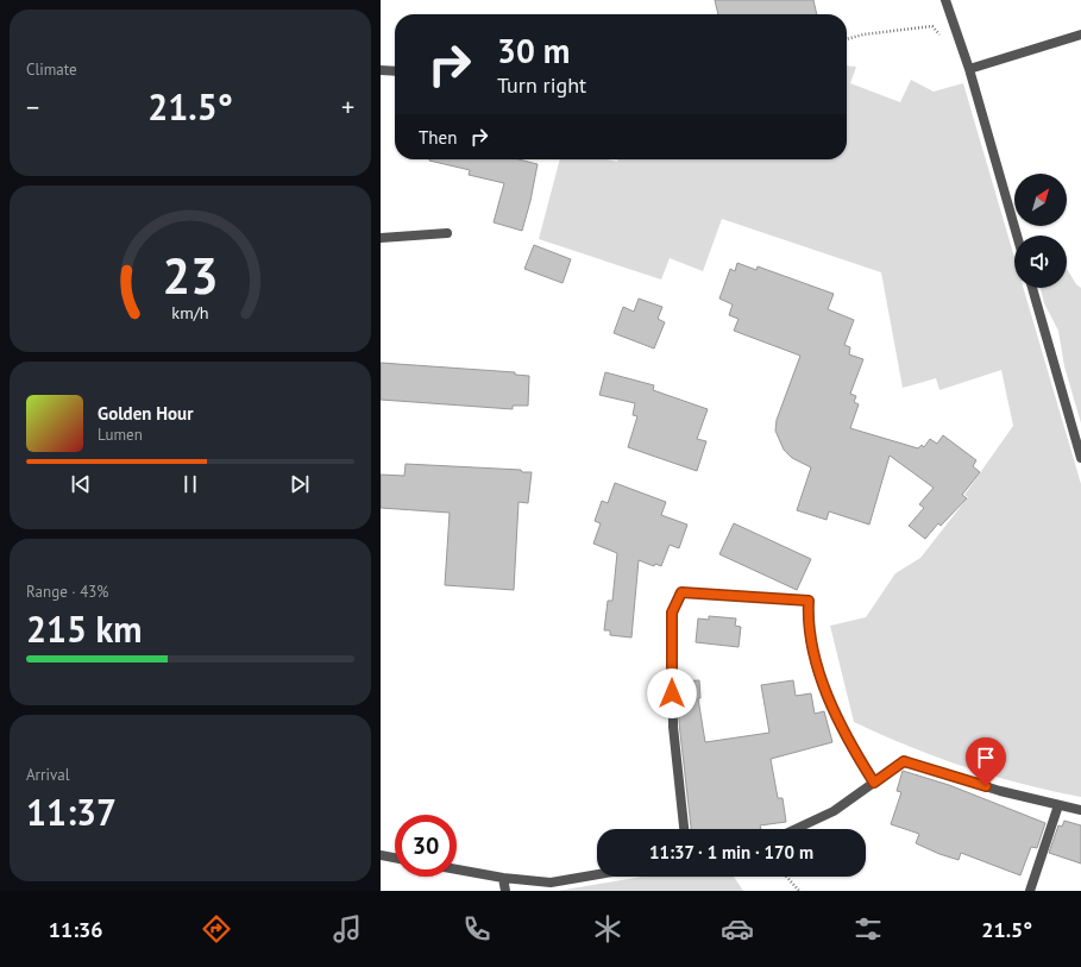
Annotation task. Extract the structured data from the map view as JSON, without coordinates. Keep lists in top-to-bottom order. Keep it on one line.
{"north":"top right","page":{"tile":["Climate",["Range · 43%","215 km"],["Arrival","11:37"]],"turn":["30 m","Turn right"],"heat":["−","21.5°","+"],"then":"Then","song":["Golden Hour","Lumen"],"limit":"30","trip":"11:37 · 1 min · 170 m","tabs":["11:36","21.5°"],"gauge":["23","km/h"]}}
